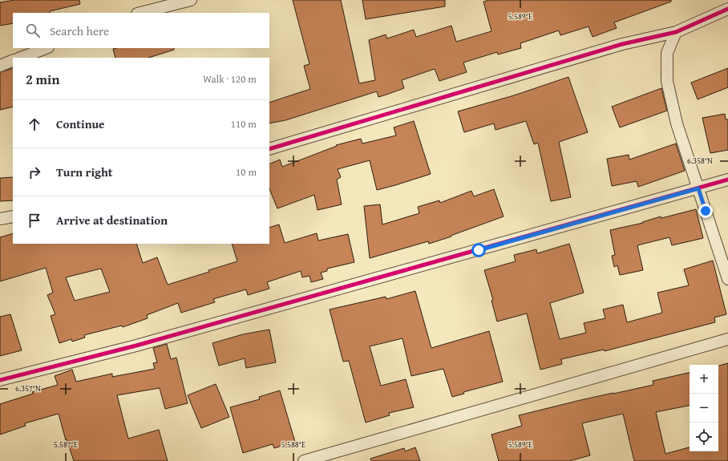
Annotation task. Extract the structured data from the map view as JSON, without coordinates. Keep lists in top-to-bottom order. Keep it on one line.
{"page":{"search":"Search here","heading":["2 min","Walk · 120 m"],"list":[["Continue","110 m"],["Turn right","10 m"],"Arrive at destination"],"map_buttons":["+","−"]},"coordinates":["5.589°E","6.358°N","6.357°N","5.587°E","5.588°E"]}
